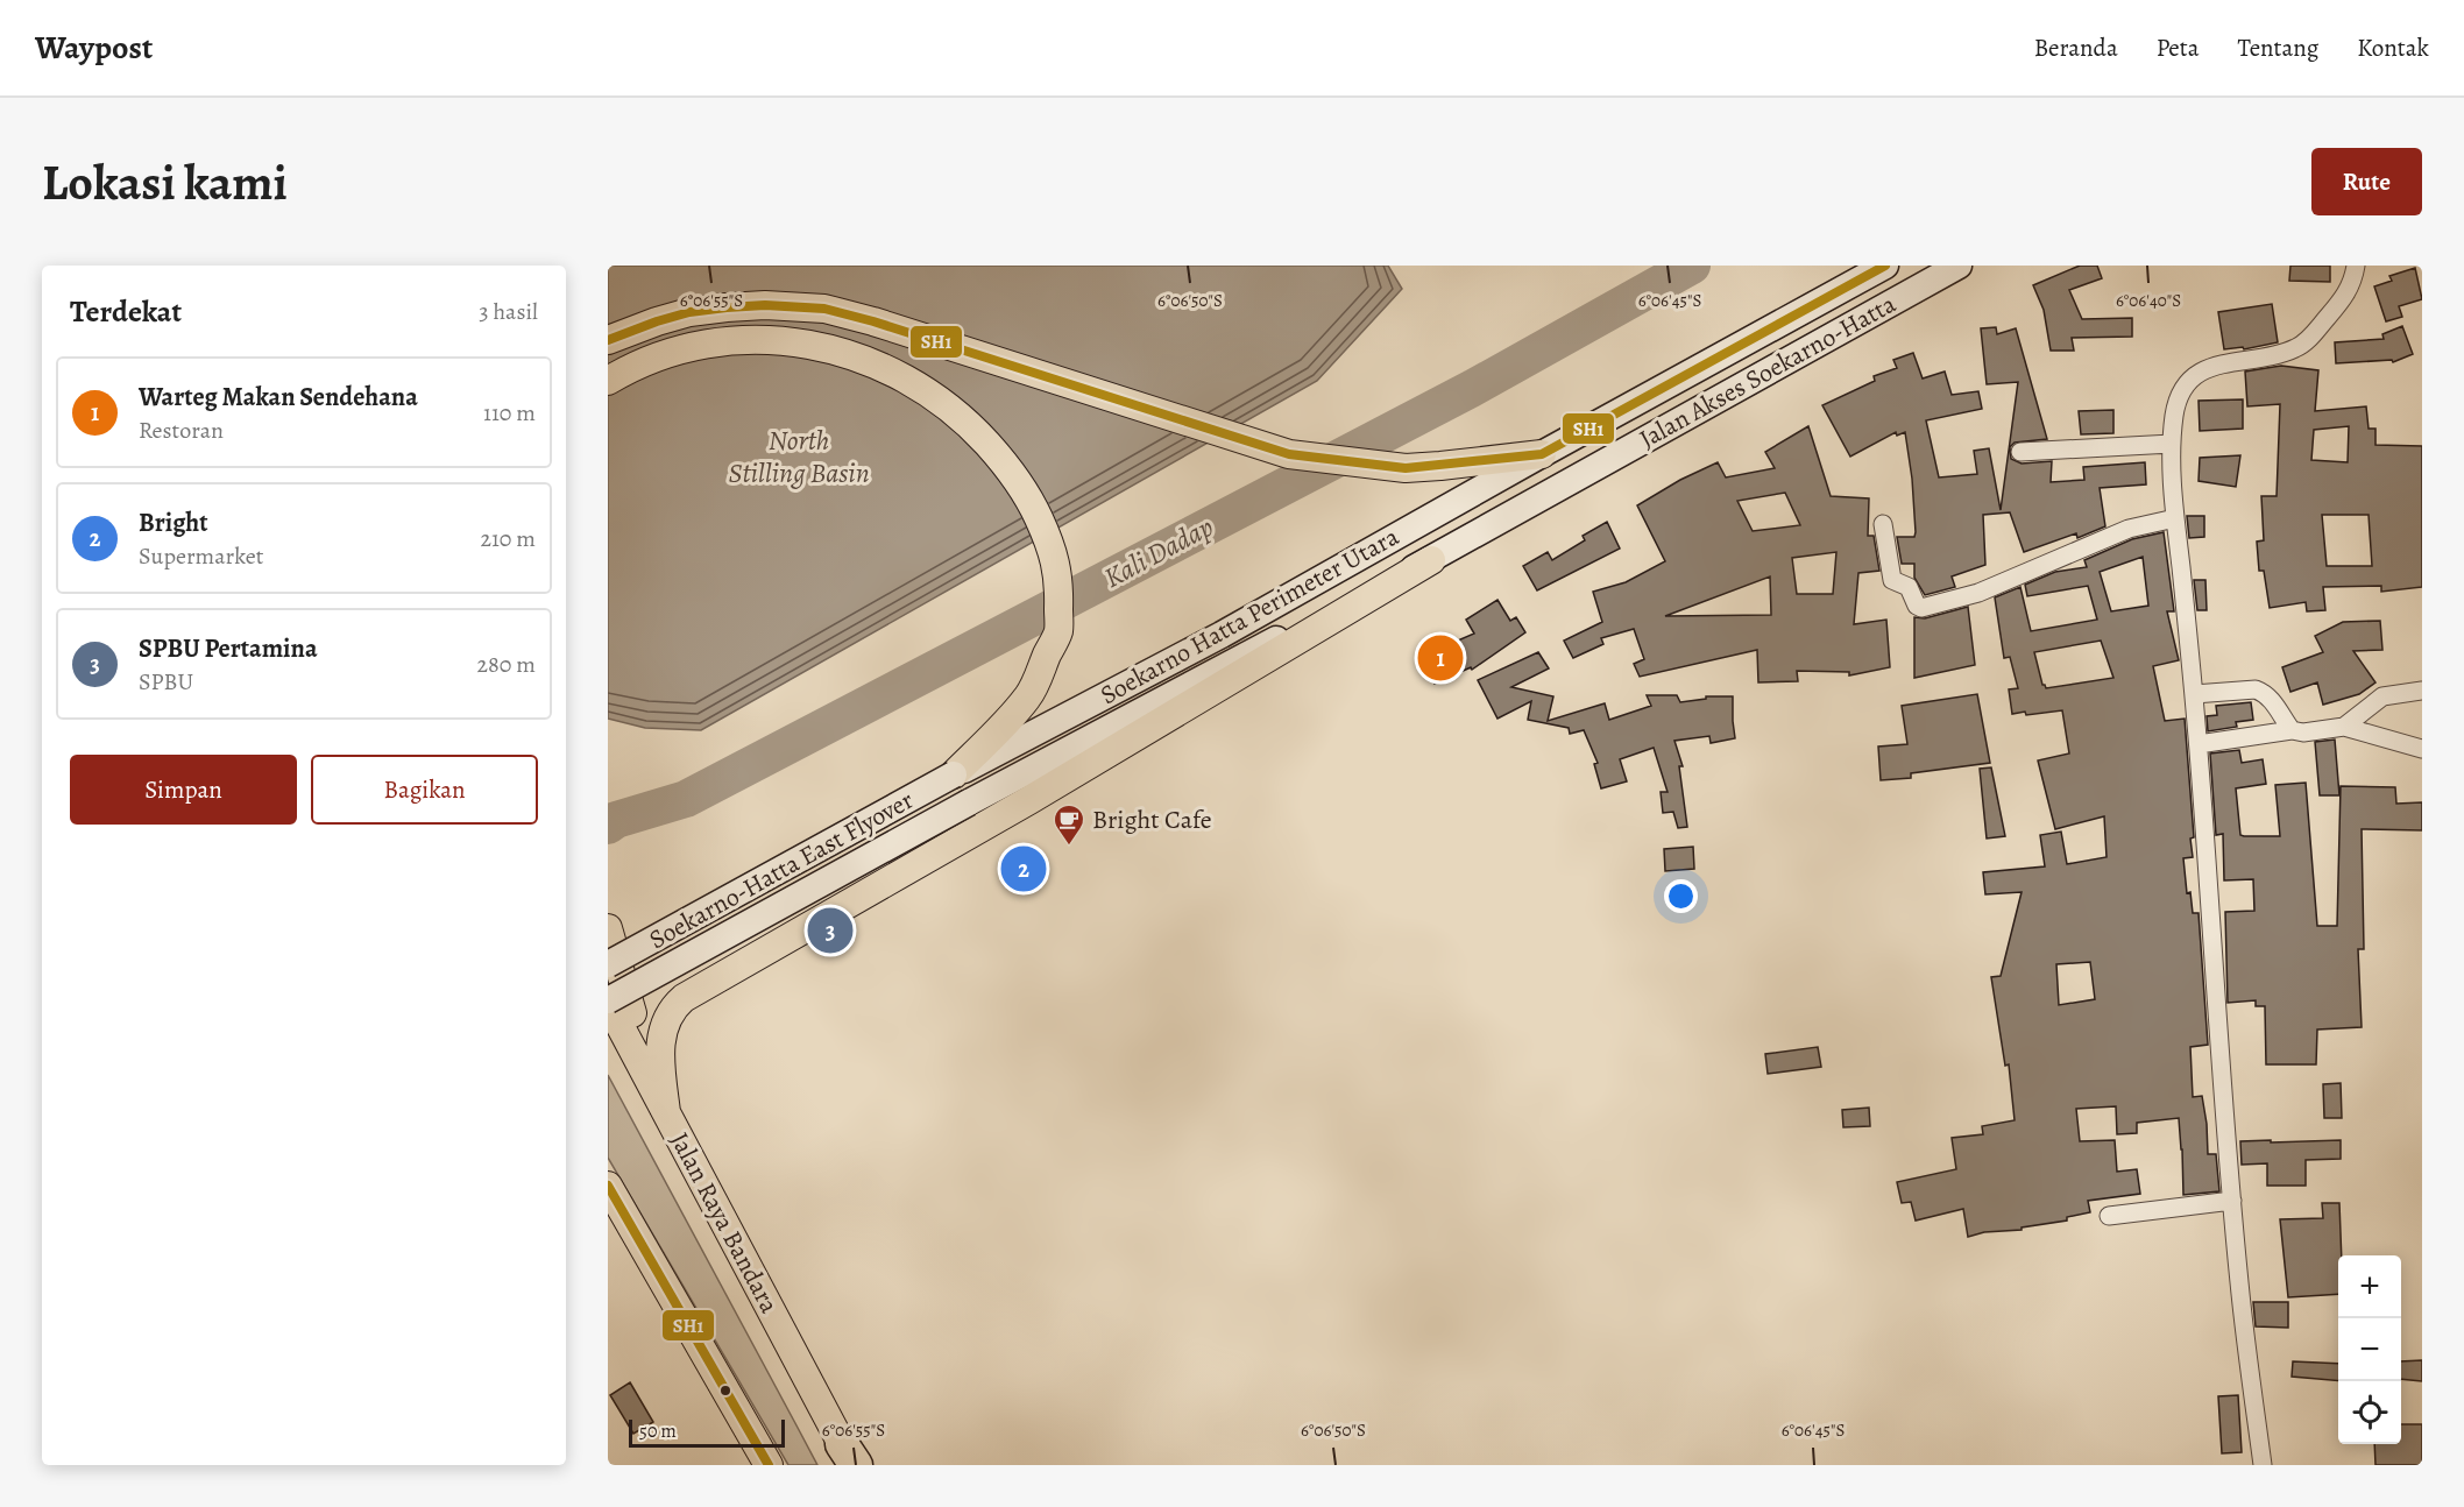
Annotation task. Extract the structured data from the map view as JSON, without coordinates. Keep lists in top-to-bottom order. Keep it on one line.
{"streets":{"main road":["Jalan Akses Soekarno-Hatta","Soekarno Hatta Perimeter Utara","Soekarno-Hatta East Flyover","Jalan Raya Bandara"]},"crossings":[["Jalan Akses Soekarno-Hatta","Soekarno Hatta Perimeter Utara"],["Jalan Akses Soekarno-Hatta","Soekarno-Hatta East Flyover"],["Soekarno Hatta Perimeter Utara","Soekarno-Hatta East Flyover"],["Soekarno-Hatta East Flyover","Jalan Raya Bandara"]],"water":["North Stilling Basin","Kali Dadap"],"places":{"cafe":["Bright Cafe"]},"lines":["transit line SH1"],"scale_bar":"50 m","page":{"header":"Waypost","nav":["Beranda","Peta","Tentang","Kontak"],"buttons":["Rute",["Simpan","Bagikan"]],"title":"Lokasi kami","heading":["Terdekat","3 hasil"],"list":[{"mark":"1","name":"Warteg Makan Sendehana","note":"Restoran","value":"110 m"},{"mark":"2","name":"Bright","note":"Supermarket","value":"210 m"},{"mark":"3","name":"SPBU Pertamina","note":"SPBU","value":"280 m"}],"pins":["1","2","3"],"map_buttons":["+","−"],"scale":"50 m"},"coordinates":["6°06'55\"S","6°06'50\"S","6°06'45\"S","6°06'40\"S"]}
